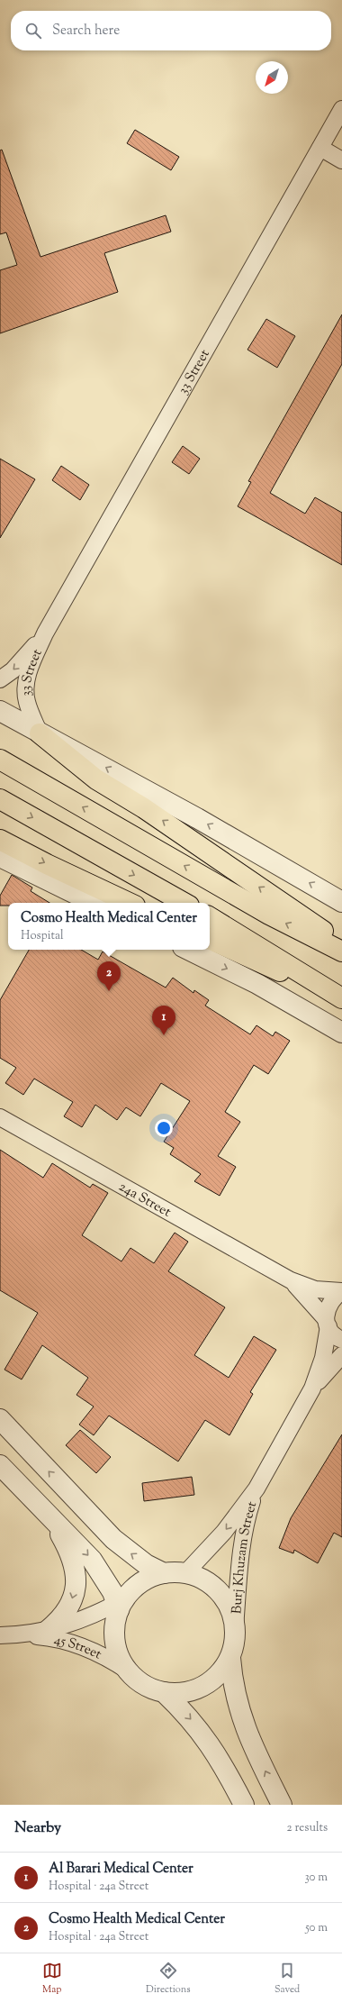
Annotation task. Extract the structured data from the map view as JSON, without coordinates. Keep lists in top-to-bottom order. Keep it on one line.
{"streets":{"street":["33 Street","24a Street","Burj Khuzam Street","45 Street"]},"crossings":[["24a Street","Burj Khuzam Street"],["Burj Khuzam Street","45 Street"]],"north":"bottom left","page":{"search":"Search here","popup":["Cosmo Health Medical Center","Hospital"],"pins":["2","1"],"heading":["Nearby","2 results"],"list":[{"mark":"1","name":"Al Barari Medical Center","note":"Hospital · 24a Street","value":"30 m"},{"mark":"2","name":"Cosmo Health Medical Center","note":"Hospital · 24a Street","value":"50 m"}],"nav":["Map","Directions","Saved"]}}
